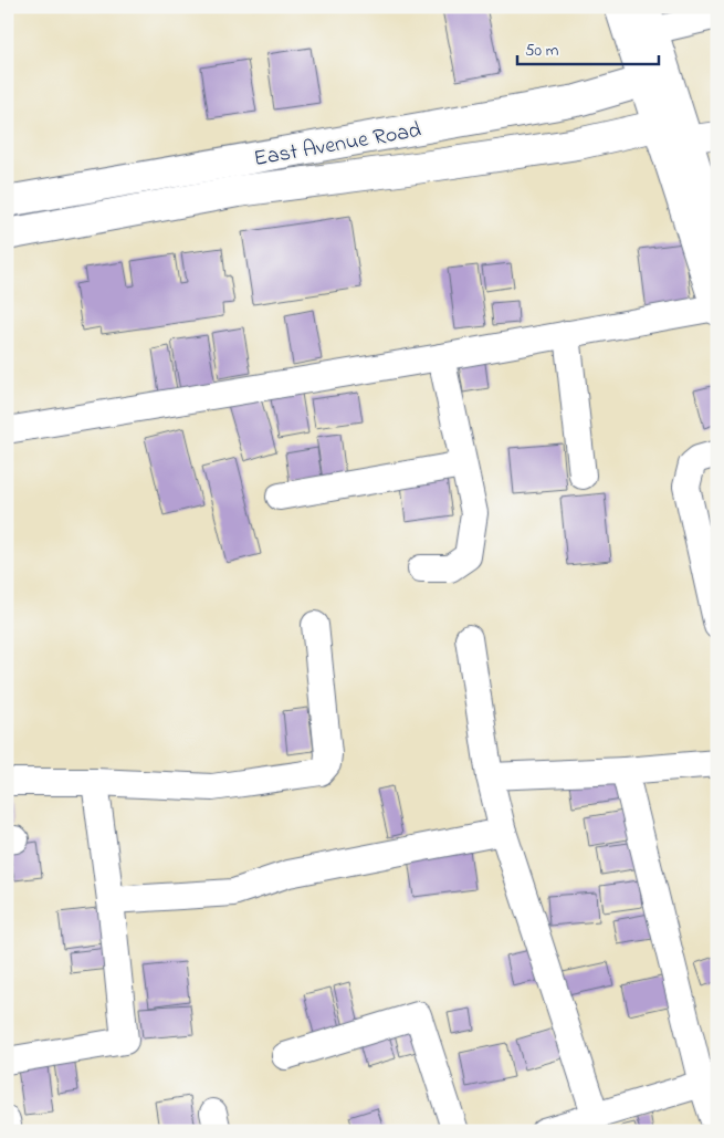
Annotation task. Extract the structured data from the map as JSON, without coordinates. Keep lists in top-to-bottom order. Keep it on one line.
{"streets":{"main road":["East Avenue Road"]},"scale_bar":"50 m"}
